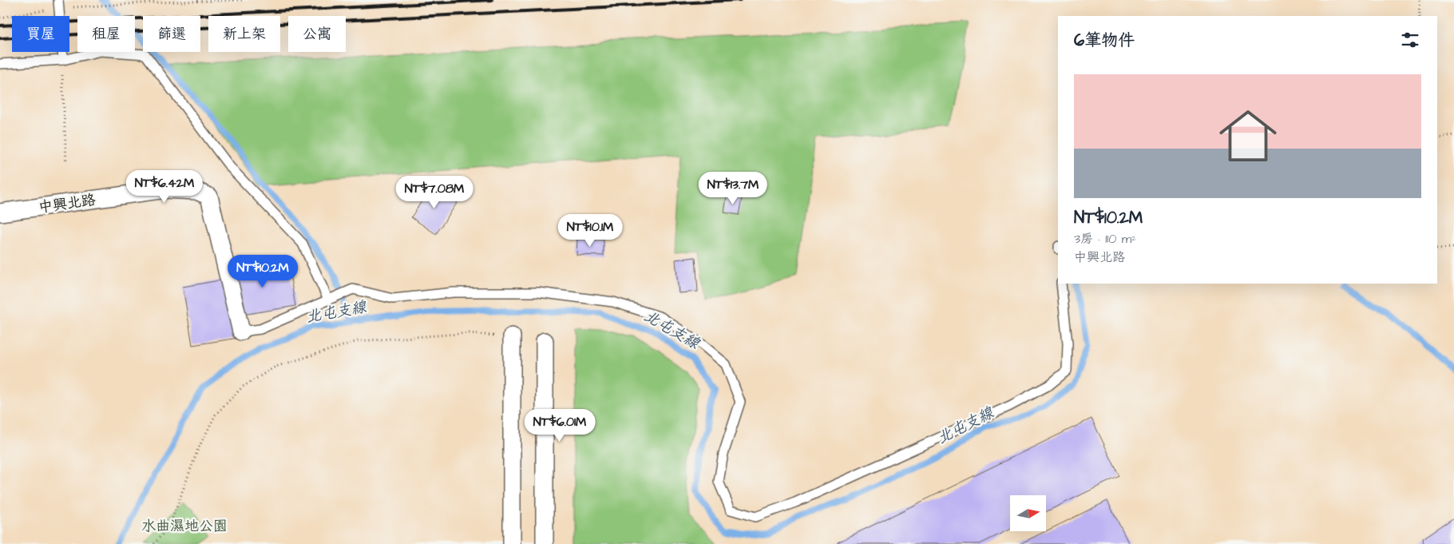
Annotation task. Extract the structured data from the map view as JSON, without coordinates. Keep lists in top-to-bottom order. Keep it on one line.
{"streets":{"street":["中興北路"]},"water":["北屯支線"],"parks":["水曲濕地公園"],"north":"right","page":{"chip":["買屋","租屋","篩選","新上架","公寓"],"heading":"6筆物件","list":[{"name":"NT$10.2M","note":"3房 · 110 m² · 中興北路"}],"price":["NT$6.42M","NT$13.7M","NT$7.08M","NT$10.1M","NT$10.2M","NT$6.01M"]}}
